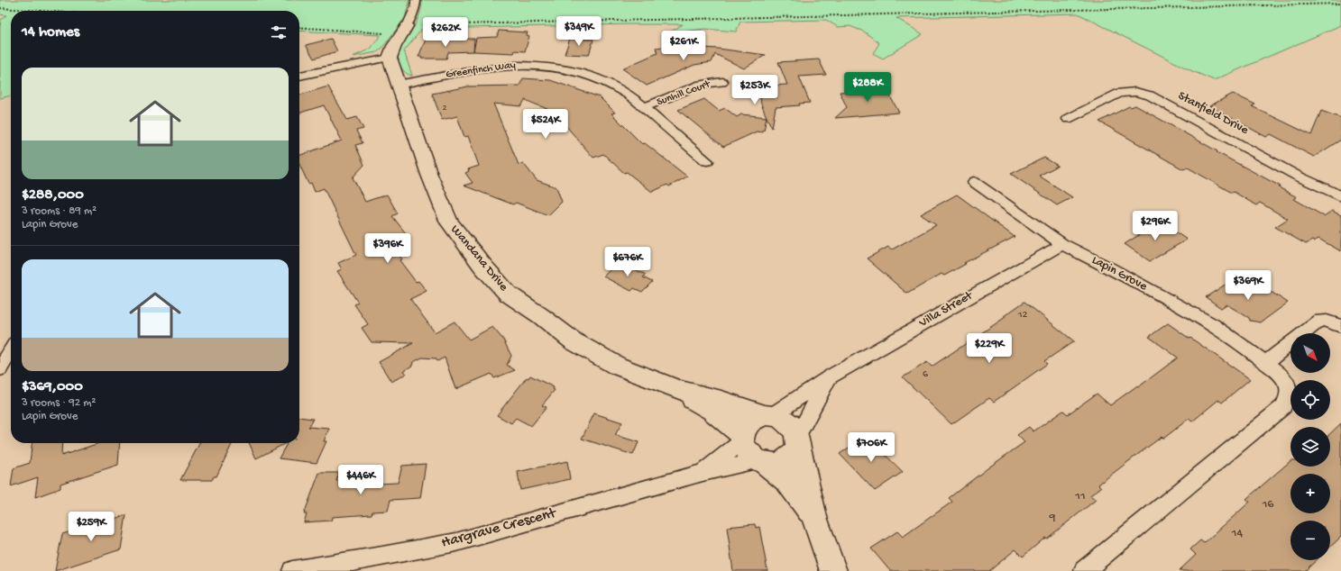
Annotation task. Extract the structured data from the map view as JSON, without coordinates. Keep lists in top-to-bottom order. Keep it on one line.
{"streets":{"street":["Greenfinch Way","Sunhill Court","Stanfield Drive","Wandana Drive","Lapin Grove","Villa Street","Hargrave Crescent"]},"crossings":[["Greenfinch Way","Sunhill Court"],["Greenfinch Way","Wandana Drive"],["Wandana Drive","Villa Street"],["Wandana Drive","Hargrave Crescent"],["Lapin Grove","Villa Street"],["Villa Street","Hargrave Crescent"]],"house_numbers":["2","12","6","11","16","9","14"],"north":"bottom right","page":{"heading":"14 homes","price":["$349K","$262K","$261K","$288K","$253K","$524K","$296K","$396K","$676K","$369K","$229K","$706K","$446K","$259K"],"list":[{"name":"$288,000","note":"3 rooms · 89 m² · Lapin Grove"},{"name":"$369,000","note":"3 rooms · 92 m² · Lapin Grove"}],"map_buttons":["+","−"]}}
